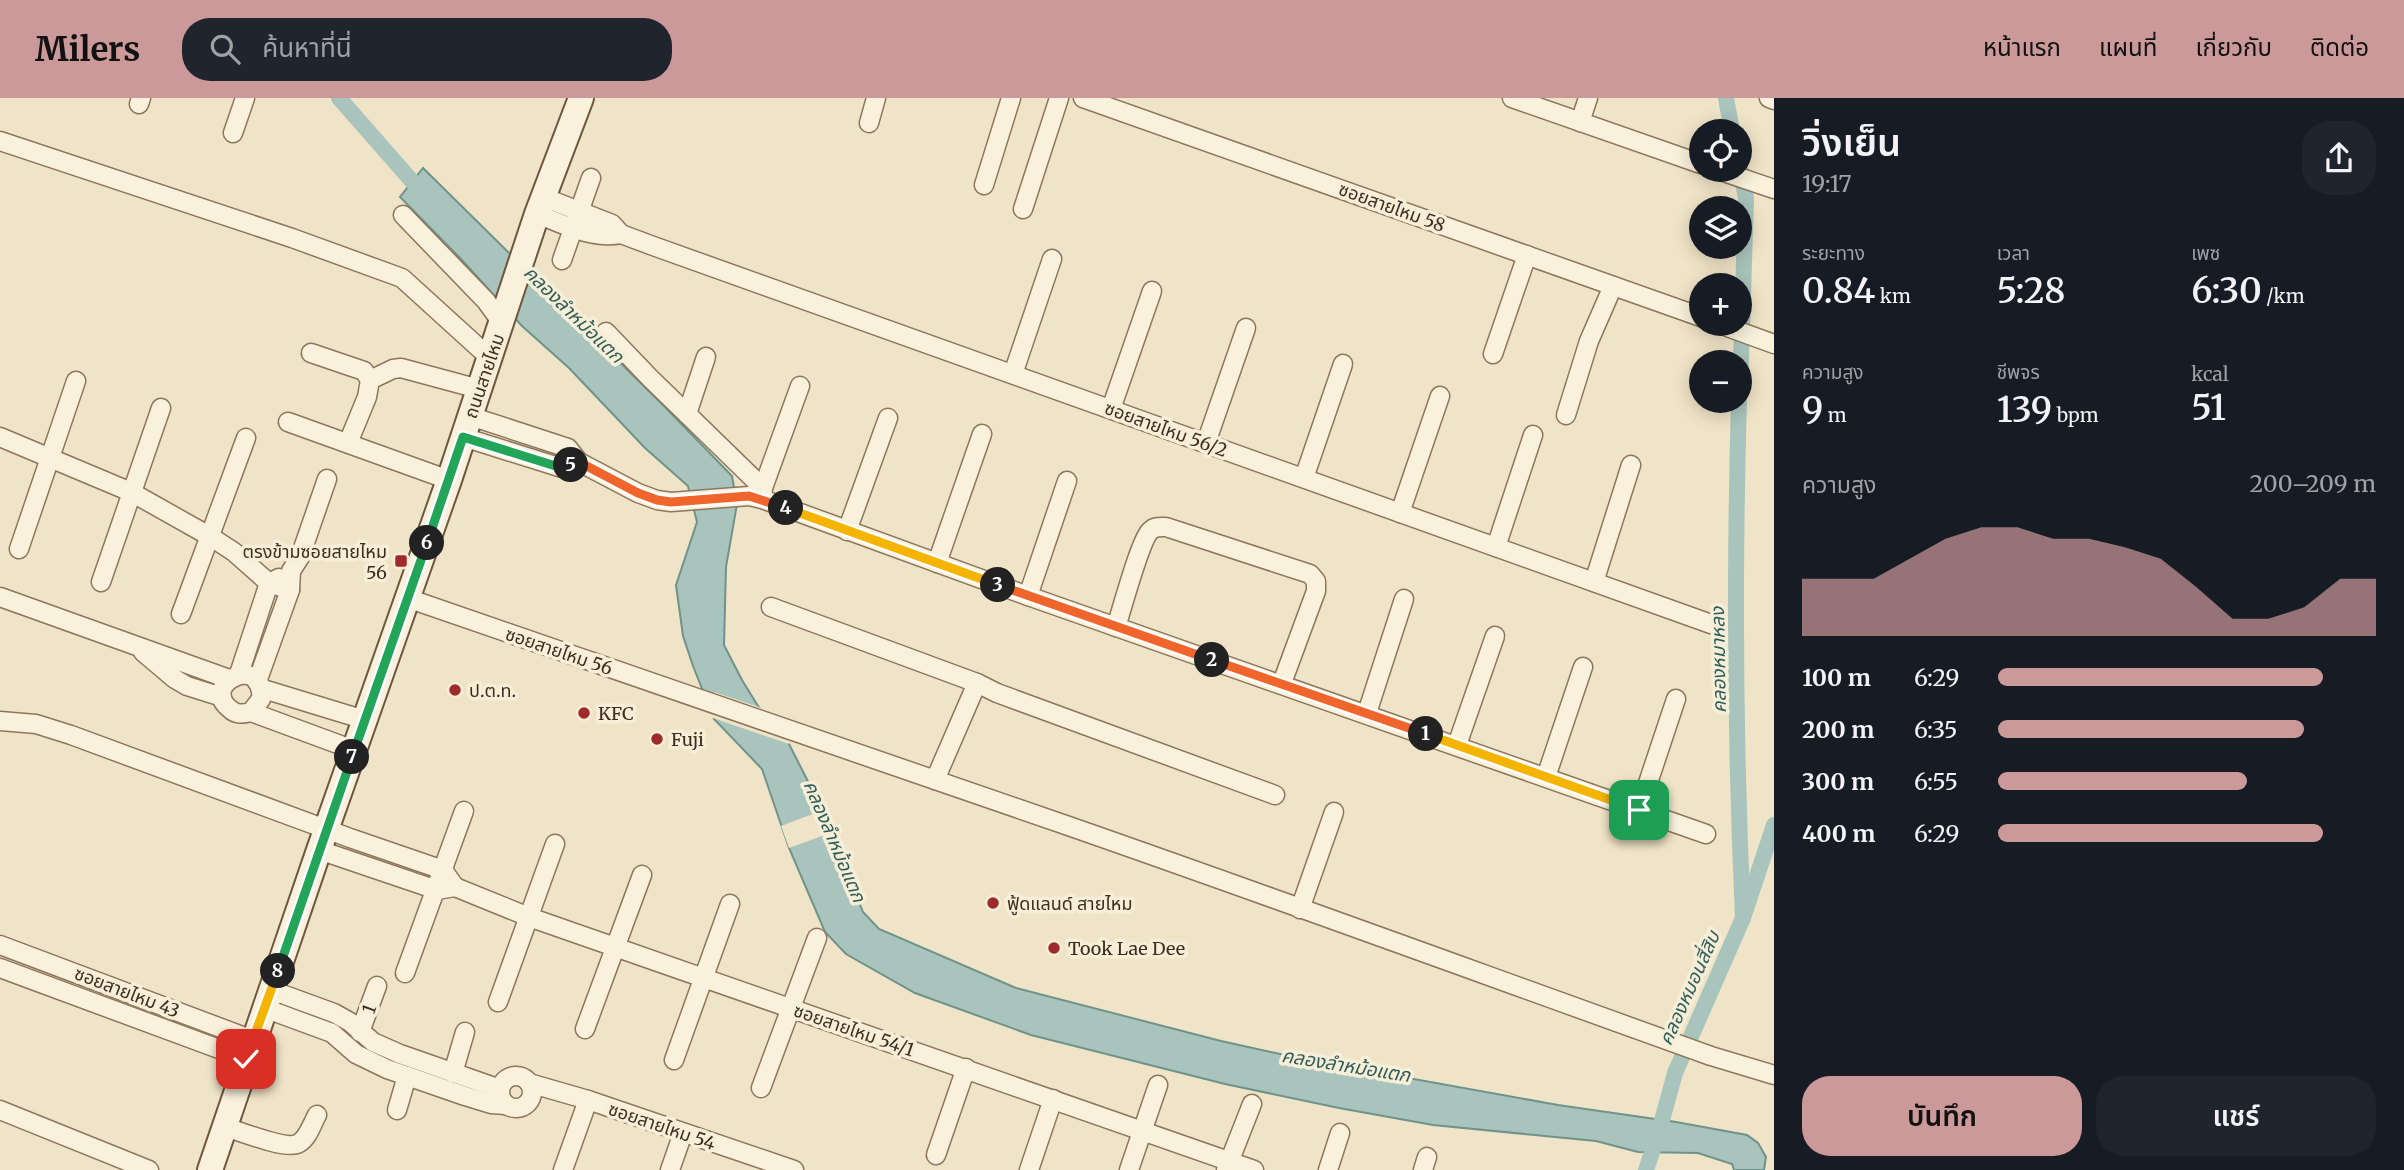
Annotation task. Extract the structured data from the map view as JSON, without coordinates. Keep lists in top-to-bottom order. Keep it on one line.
{"streets":{"main road":["ถนนสายไหม"],"street":["ซอยสายไหม 58","ซอยสายไหม 56/2","ซอยสายไหม 56","ซอยสายไหม 43","1","ซอยสายไหม 54/1","ซอยสายไหม 54"]},"crossings":[["ถนนสายไหม","ซอยสายไหม 56/2"],["ถนนสายไหม","ซอยสายไหม 56"],["ถนนสายไหม","ซอยสายไหม 43"]],"water":["คลองลำหม้อแตก","คลองหมาหลง","คลองหมอนสี่สิบ"],"places":{"transit":["ตรงข้ามซอยสายไหม 56"],"other":["ป.ต.ท.","KFC","Fuji","ฟู้ดแลนด์ สายไหม","Took Lae Dee"]},"page":{"header":"Milers","search":"ค้นหาที่นี่","nav":["หน้าแรก","แผนที่","เกี่ยวกับ","ติดต่อ"],"heading":["วิ่งเย็น","19:17"],"map_buttons":["+","−"],"stats":[["ระยะทาง","0.84 km"],["เวลา","5:28"],["เพซ","6:30 /km"],["ความสูง","9 m"],["ชีพจร","139 bpm"],["kcal","51"]],"pins":["5","4","6","3","2","1","7","8"],"chart":["ความสูง","200–209 m"],"list":[{"name":"100 m","note":"6:29"},{"name":"200 m","note":"6:35"},{"name":"300 m","note":"6:55"},{"name":"400 m","note":"6:29"}],"buttons":["บันทึก","แชร์"]}}
